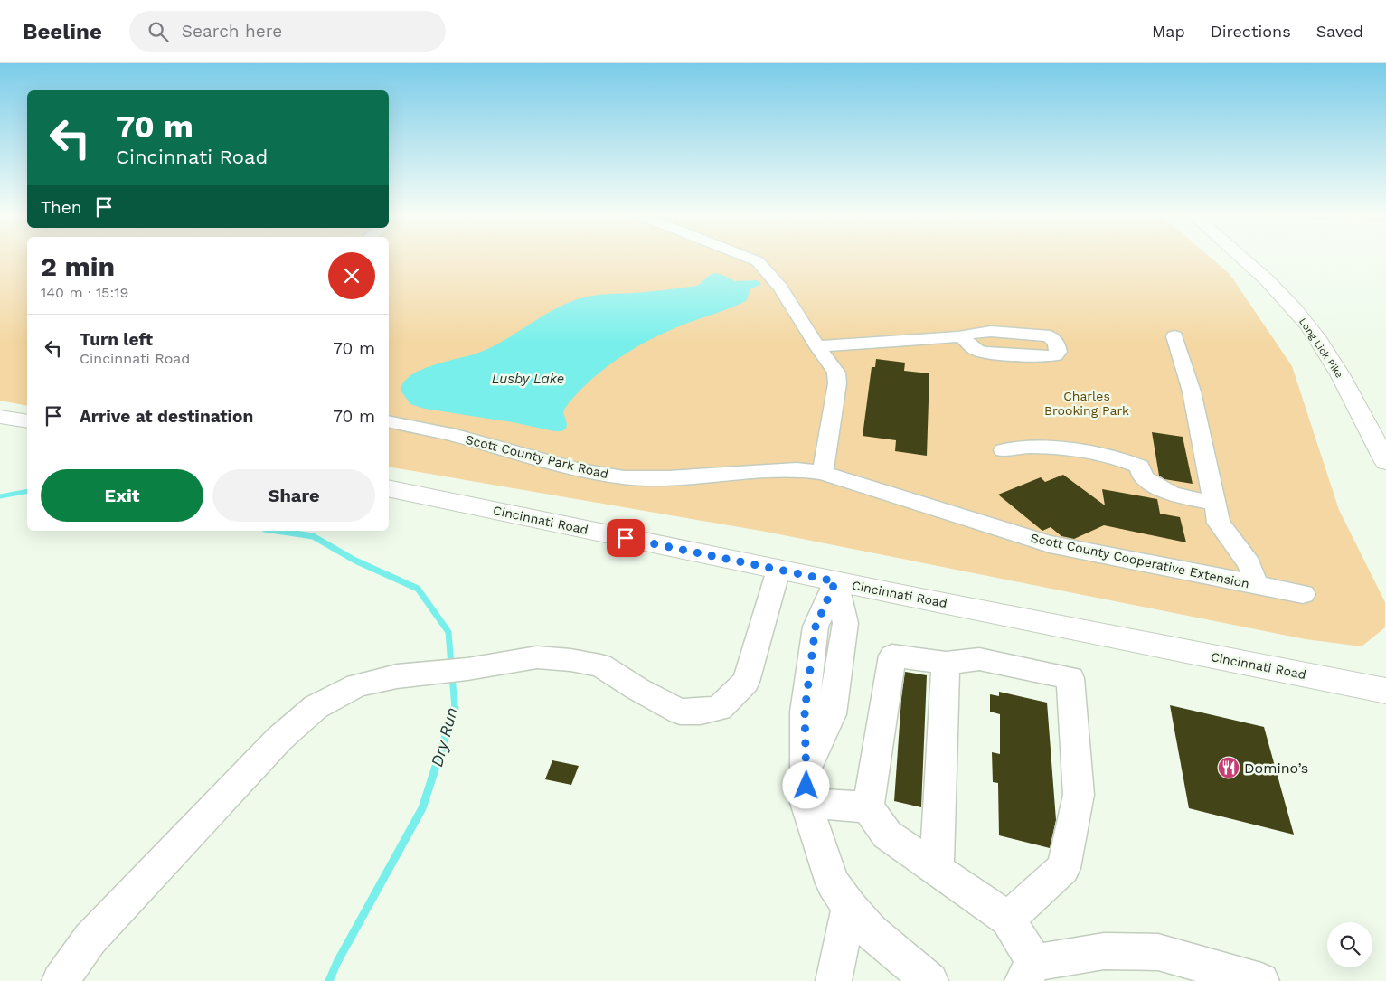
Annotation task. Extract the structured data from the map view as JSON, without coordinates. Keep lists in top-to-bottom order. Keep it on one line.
{"streets":{"main road":["Long Lick Pike","Cincinnati Road"],"street":["Scott County Park Road","Scott County Cooperative Extension"]},"crossings":[["Scott County Park Road","Scott County Cooperative Extension"]],"water":["Lusby Lake","Dry Run"],"parks":["Charles Brooking Park"],"places":{"restaurant":["Domino’s"]},"page":{"header":"Beeline","search":"Search here","nav":["Map","Directions","Saved"],"turn":["70 m","Cincinnati Road"],"then":"Then","heading":["2 min","140 m · 15:19"],"list":[{"name":"Turn left","note":"Cincinnati Road","value":"70 m"},{"name":"Arrive at destination","value":"70 m"}],"buttons":["Exit","Share"]}}
